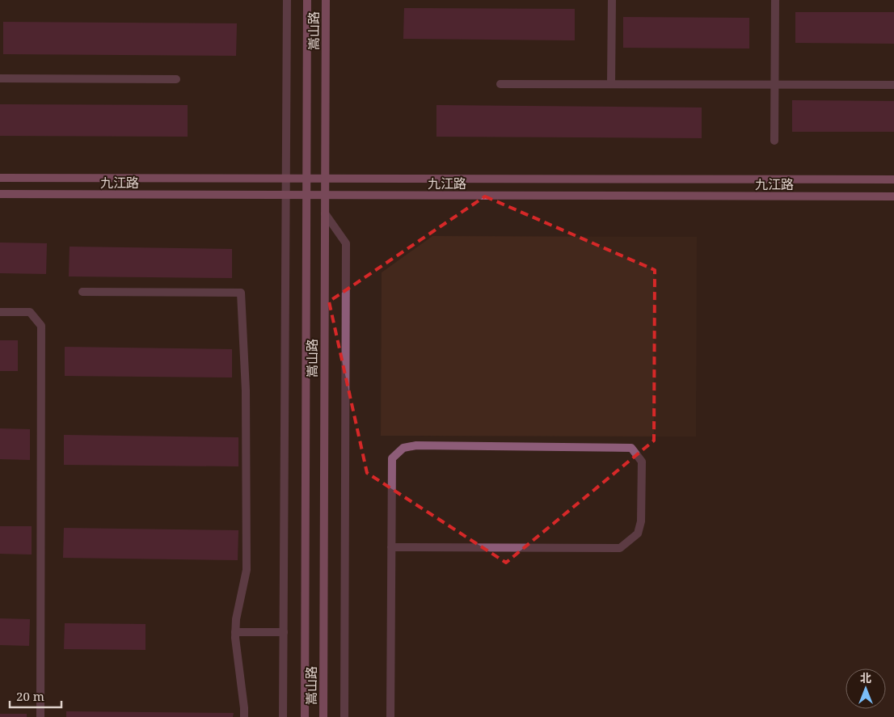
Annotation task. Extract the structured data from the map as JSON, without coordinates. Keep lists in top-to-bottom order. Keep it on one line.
{"streets":{"street":["嵩山路","九江路"]},"crossings":[["嵩山路","九江路"]],"scale_bar":"20 m","north":"top"}
